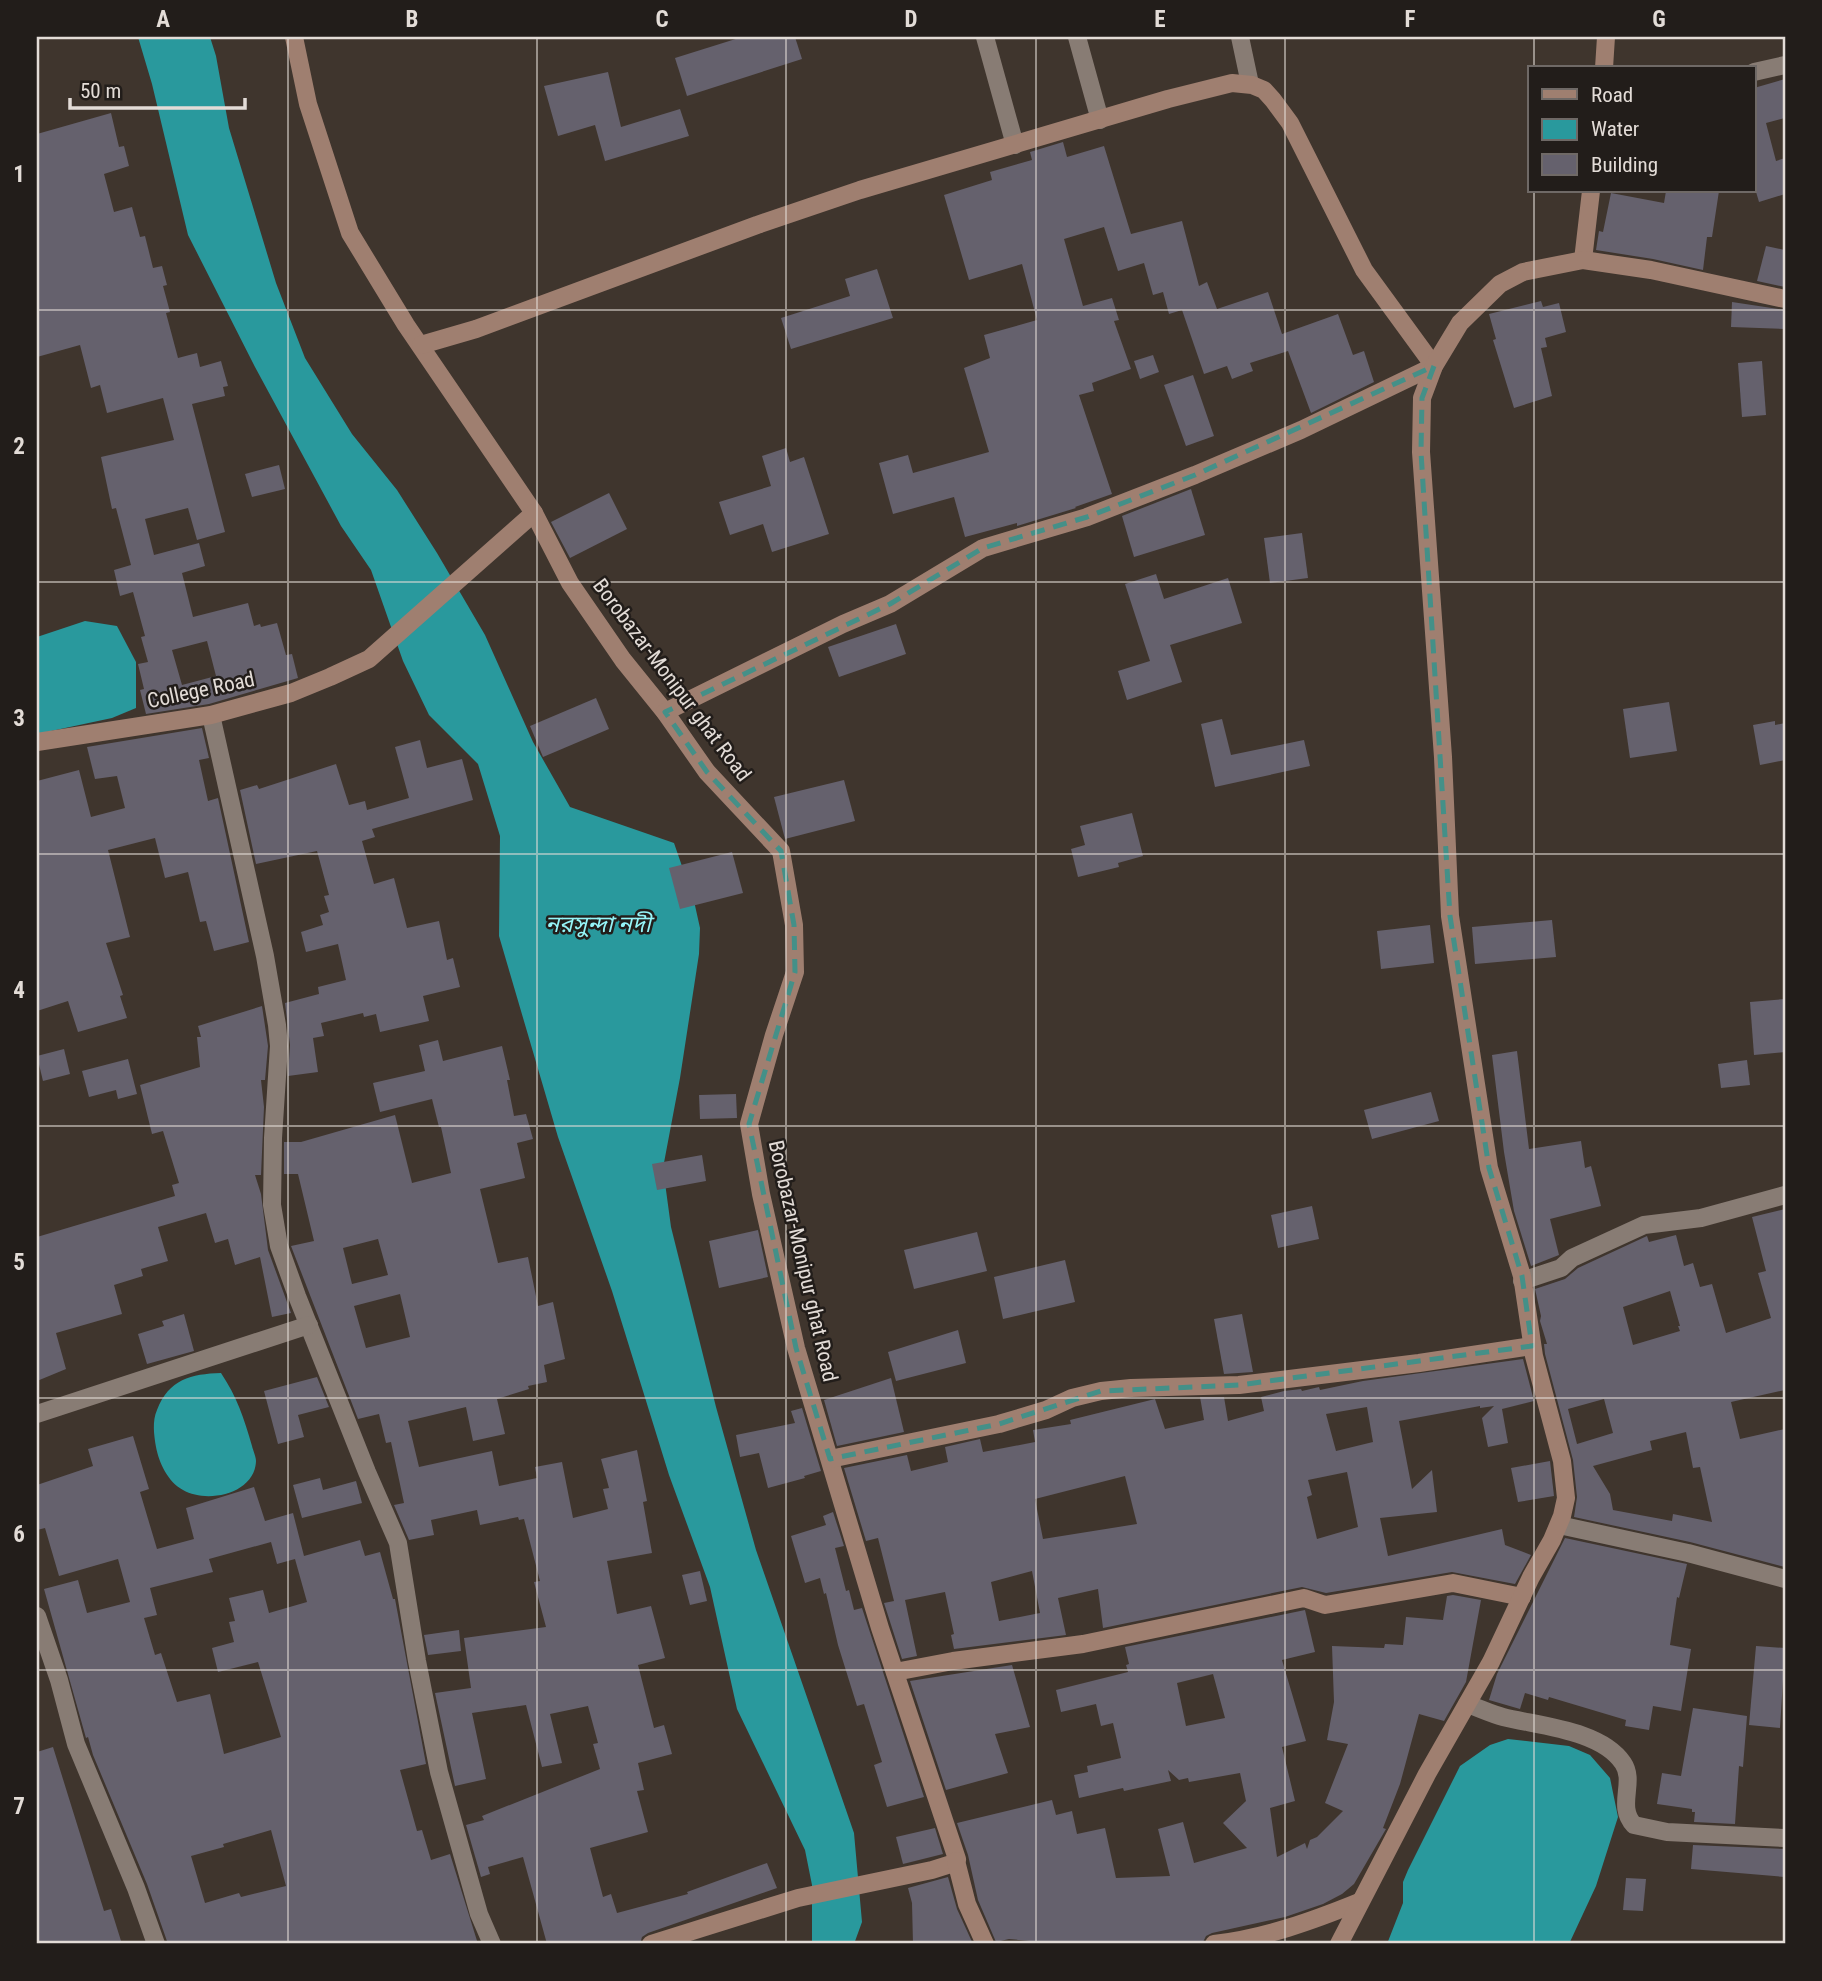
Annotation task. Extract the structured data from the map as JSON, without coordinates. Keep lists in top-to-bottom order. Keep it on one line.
{"streets":{"street":["Borobazar-Monipur ghat Road","College Road"]},"crossings":[["Borobazar-Monipur ghat Road","College Road"]],"water":["নরসুন্দা নদী"],"legend":["Road","Water","Building"],"scale_bar":"50 m","grid":{"columns":["A","B","C","D","E","F","G"],"rows":["1","2","3","4","5","6","7"]}}
